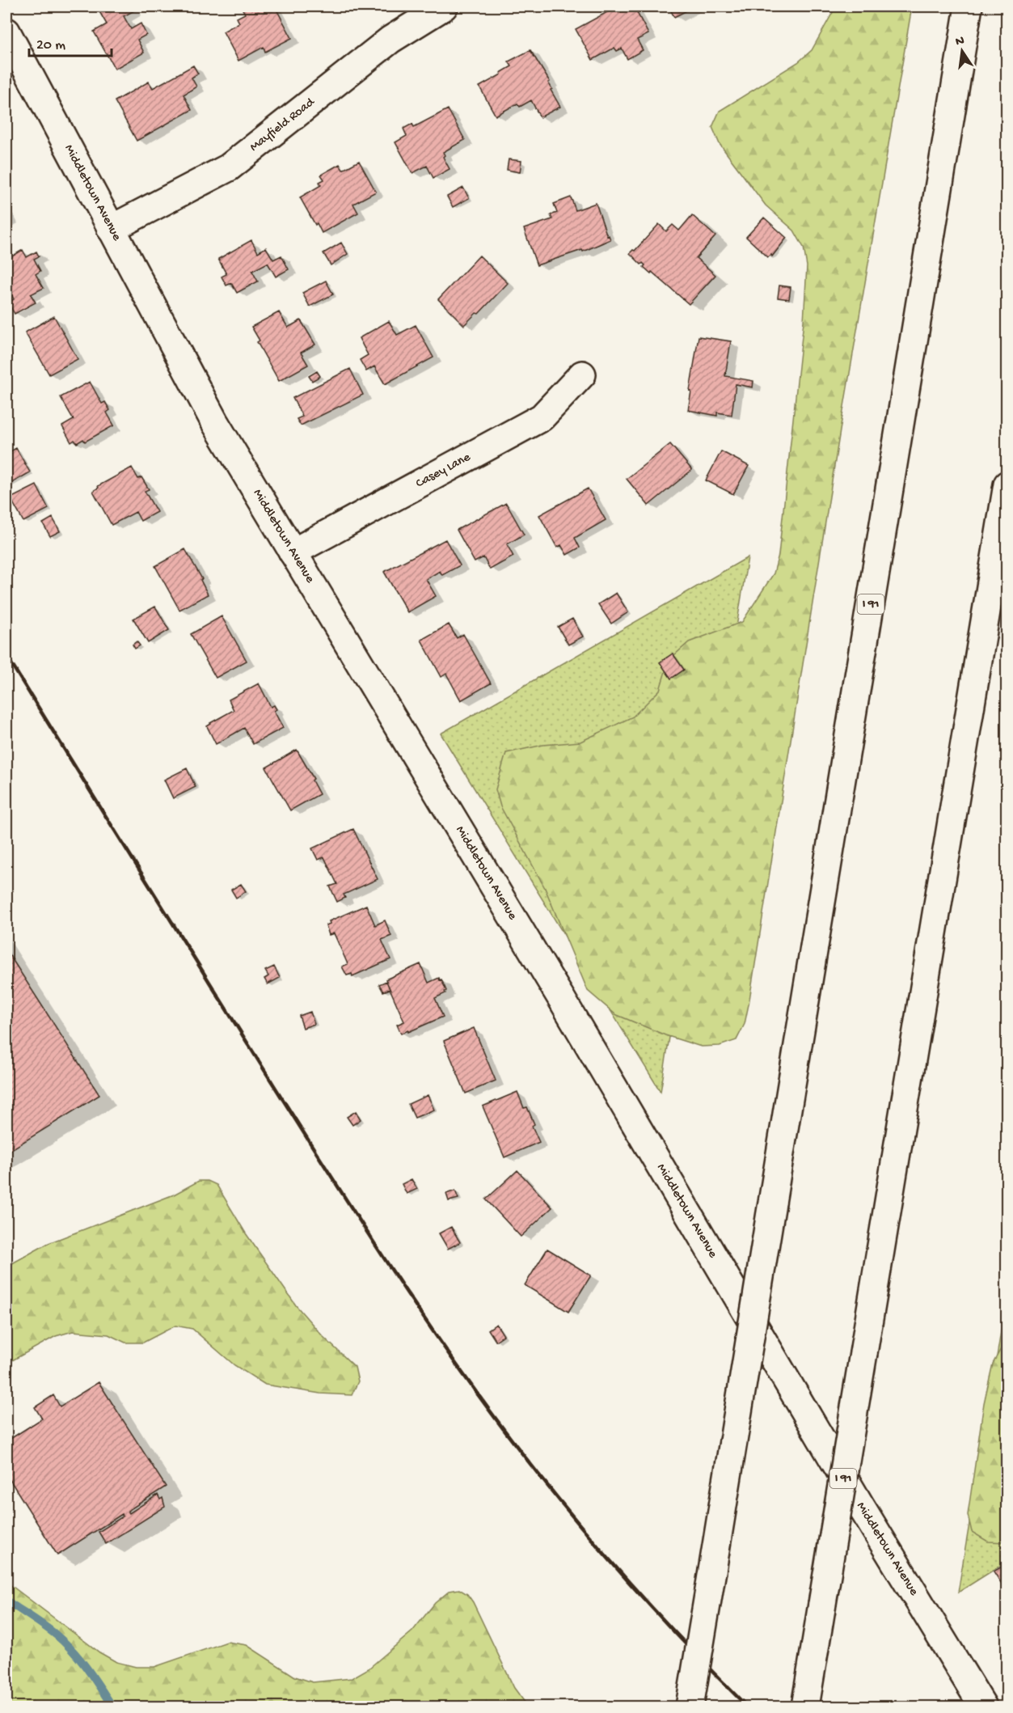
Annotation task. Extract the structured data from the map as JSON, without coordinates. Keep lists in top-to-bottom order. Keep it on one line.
{"streets":{"main road":["Mayfield Road","Middletown Avenue","Casey Lane","I 91"]},"crossings":[["Mayfield Road","Middletown Avenue"],["Middletown Avenue","Casey Lane"]],"scale_bar":"20 m","north":"top"}
